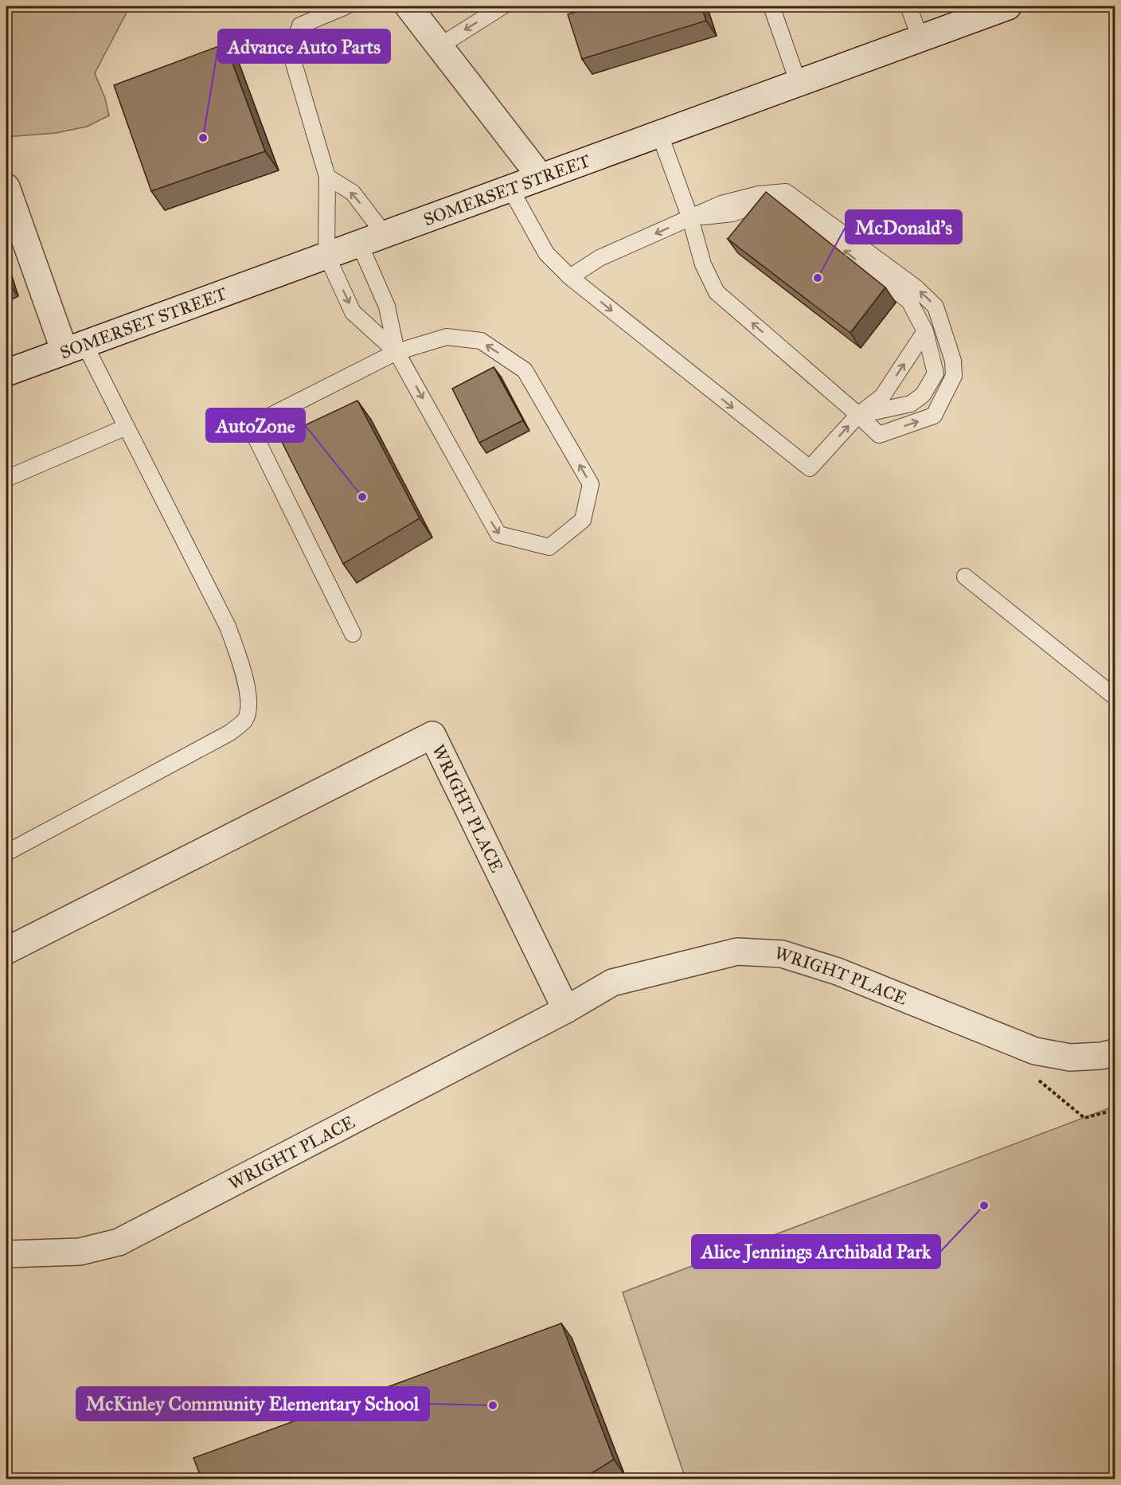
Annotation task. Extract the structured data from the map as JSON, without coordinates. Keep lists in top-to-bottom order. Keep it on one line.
{"streets":{"street":["SOMERSET STREET","WRIGHT PLACE"]},"places":["Advance Auto Parts","McDonald's","AutoZone","Alice Jennings Archibald Park","McKinley Community Elementary School"]}
